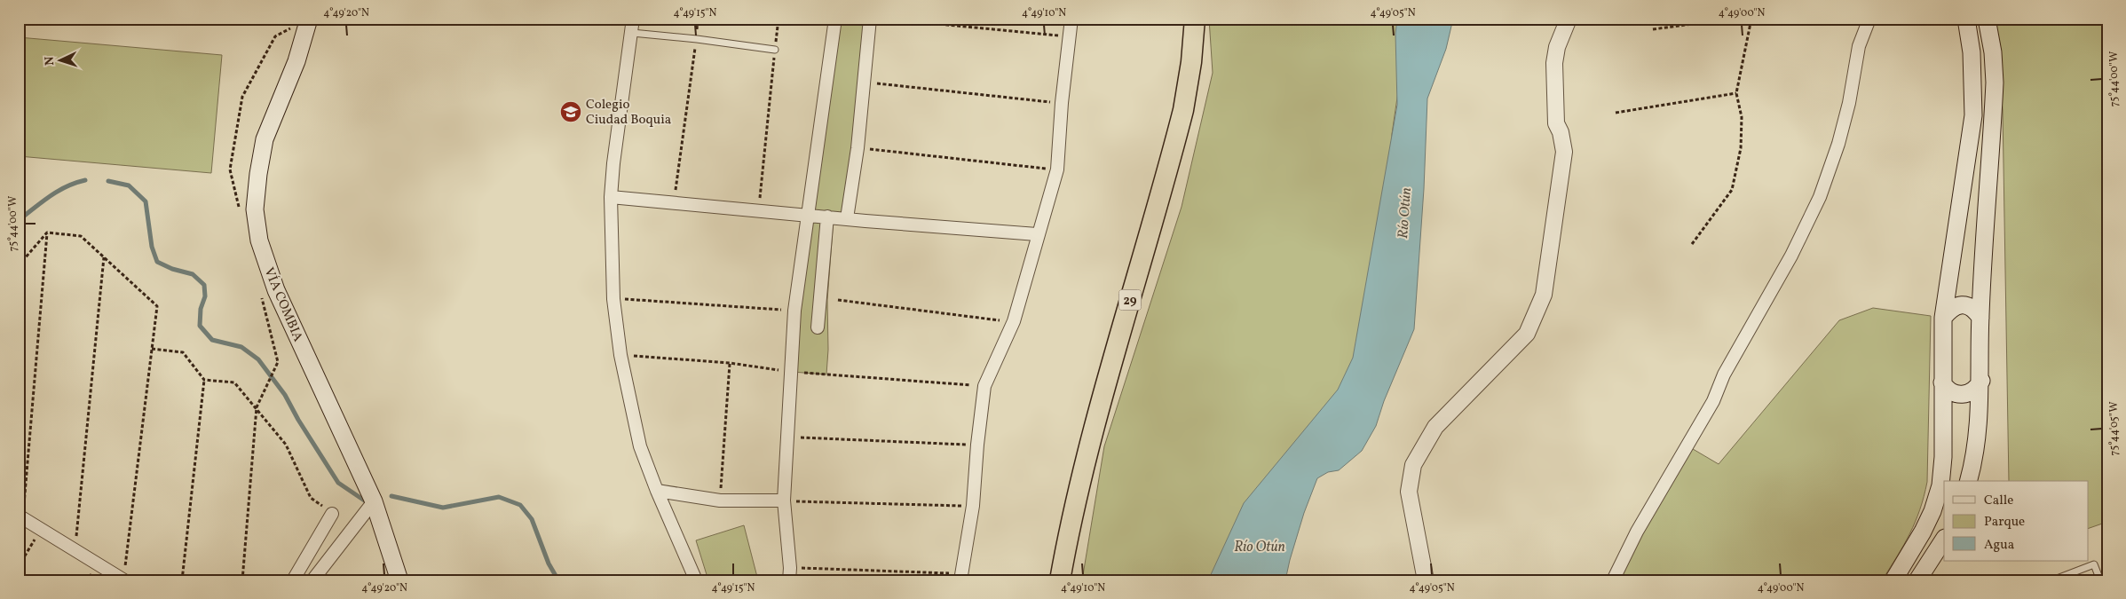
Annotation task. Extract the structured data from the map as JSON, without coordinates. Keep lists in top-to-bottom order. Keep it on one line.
{"streets":{"highway":["29"],"main road":["VÍA COMBIA"]},"water":["Río Otún"],"places":{"school or university":["Colegio Ciudad Boquia"]},"legend":["Calle","Parque","Agua"],"north":"left","coordinates":["4°49'20\"N","4°49'15\"N","4°49'10\"N","4°49'05\"N","4°49'00\"N","75°44'00\"W","75°44'05\"W"]}
